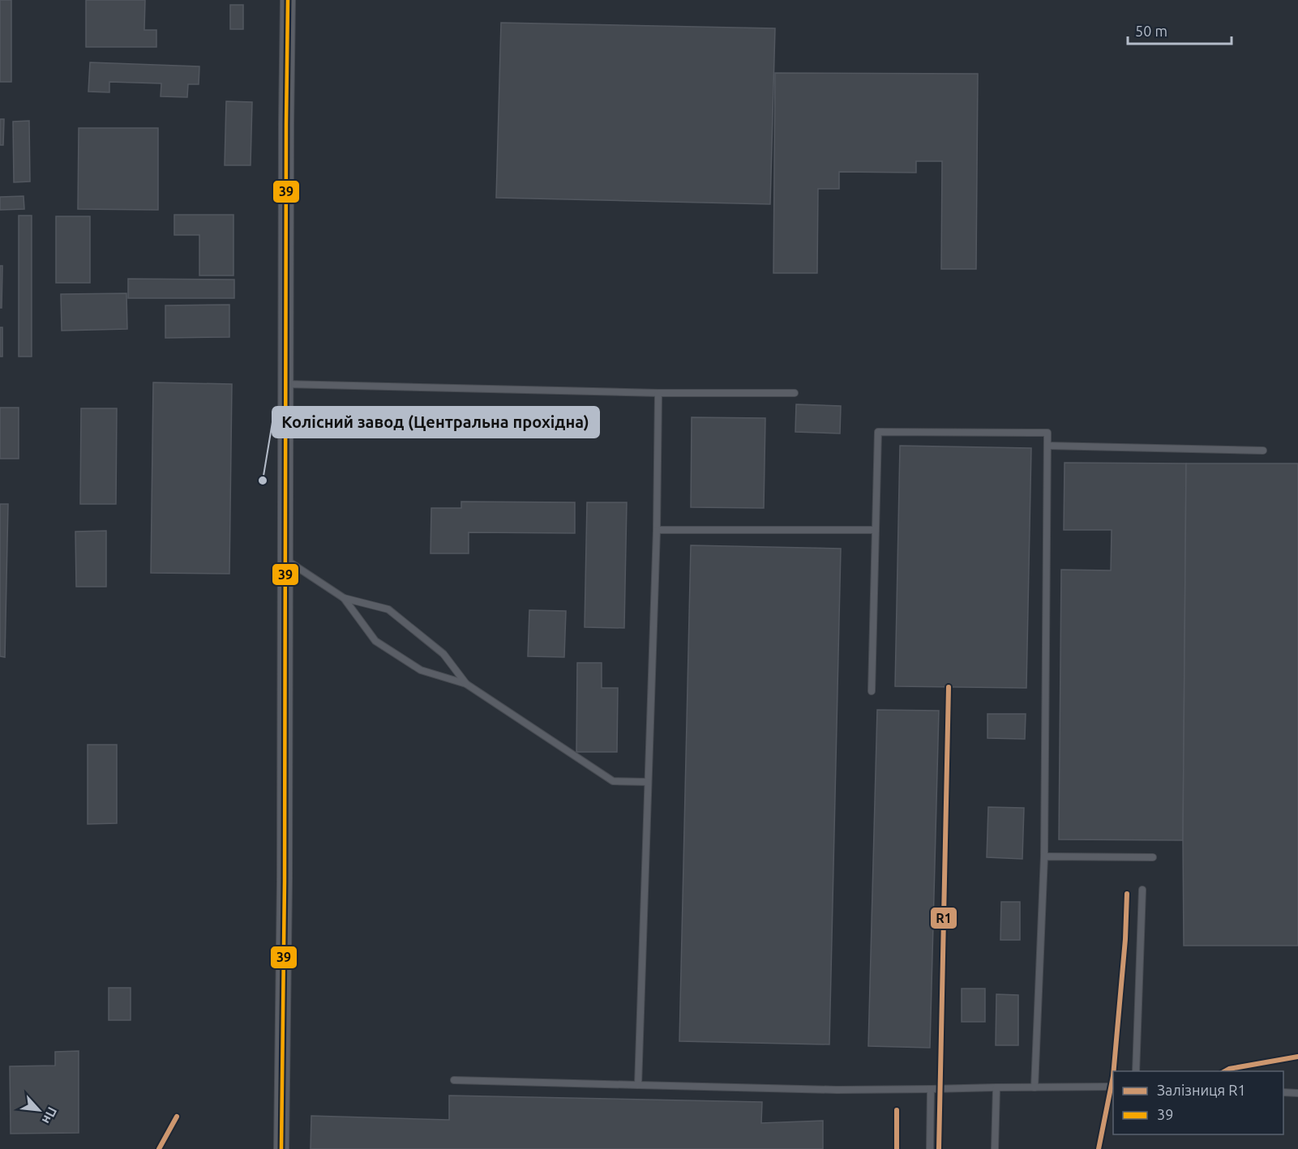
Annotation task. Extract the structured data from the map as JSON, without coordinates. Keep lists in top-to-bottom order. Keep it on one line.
{"places":["Колісний завод (Центральна прохідна)"],"lines":["transit line 39","rail line R1"],"legend":["Залізниця R1","39"],"scale_bar":"50 m","north":"bottom right"}
